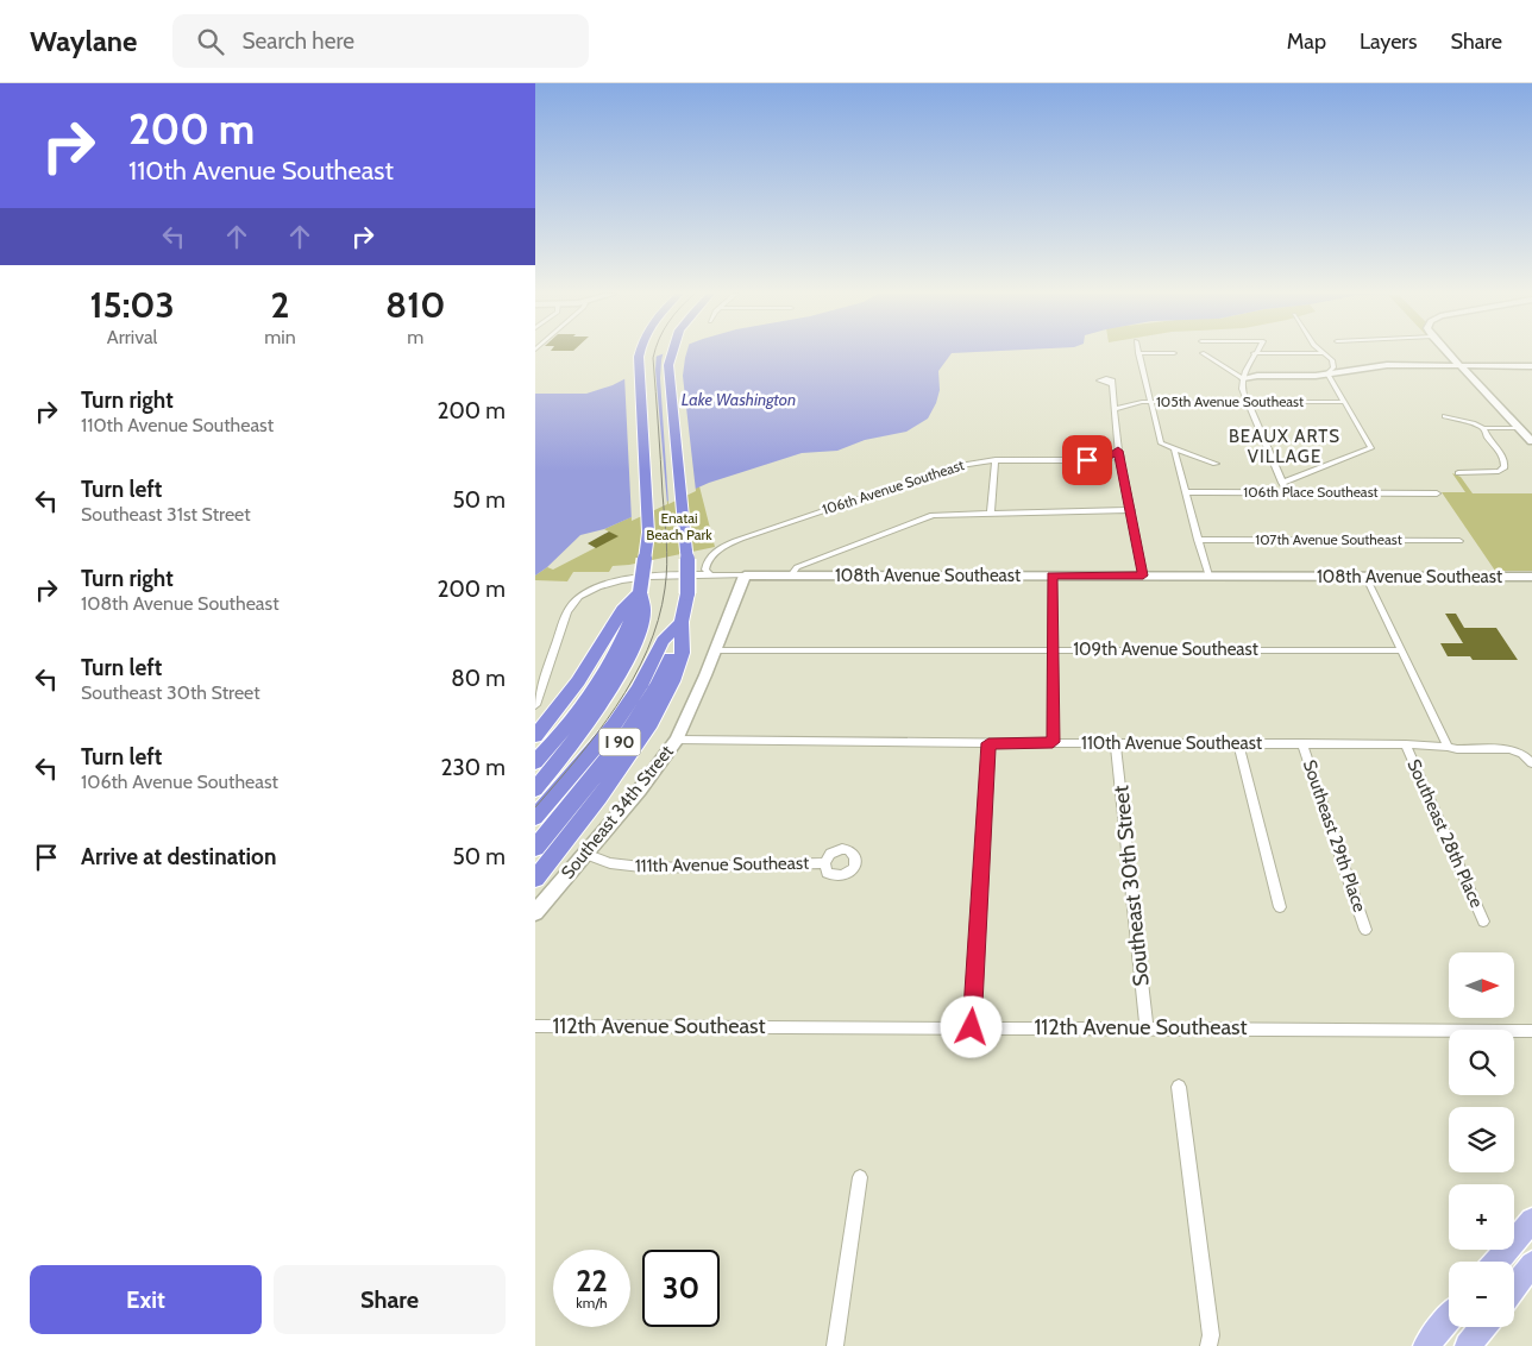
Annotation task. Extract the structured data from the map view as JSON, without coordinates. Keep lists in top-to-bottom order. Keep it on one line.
{"streets":{"highway":["I 90"],"street":["105th Avenue Southeast","106th Avenue Southeast","106th Place Southeast","107th Avenue Southeast","108th Avenue Southeast","109th Avenue Southeast","110th Avenue Southeast","Southeast 34th Street","Southeast 28th Place","Southeast 29th Place","111th Avenue Southeast","Southeast 30th Street","112th Avenue Southeast"]},"crossings":[["106th Avenue Southeast","108th Avenue Southeast"],["108th Avenue Southeast","Southeast 34th Street"],["109th Avenue Southeast","Southeast 34th Street"],["110th Avenue Southeast","Southeast 34th Street"],["110th Avenue Southeast","Southeast 28th Place"],["110th Avenue Southeast","Southeast 29th Place"],["110th Avenue Southeast","Southeast 30th Street"],["Southeast 34th Street","111th Avenue Southeast"],["Southeast 30th Street","112th Avenue Southeast"]],"districts":["BEAUX ARTS VILLAGE"],"water":["Lake Washington"],"parks":["Enatai Beach Park"],"north":"right","page":{"header":"Waylane","search":"Search here","nav":["Map","Layers","Share"],"turn":["200 m","110th Avenue Southeast"],"eta":["15:03","Arrival","2","min","810","m"],"list":[{"name":"Turn right","note":"110th Avenue Southeast","value":"200 m"},{"name":"Turn left","note":"Southeast 31st Street","value":"50 m"},{"name":"Turn right","note":"108th Avenue Southeast","value":"200 m"},{"name":"Turn left","note":"Southeast 30th Street","value":"80 m"},{"name":"Turn left","note":"106th Avenue Southeast","value":"230 m"},{"name":"Arrive at destination","value":"50 m"}],"map_buttons":["+","−"],"speed":"22 km/h","limit":"30","buttons":["Exit","Share"]}}
